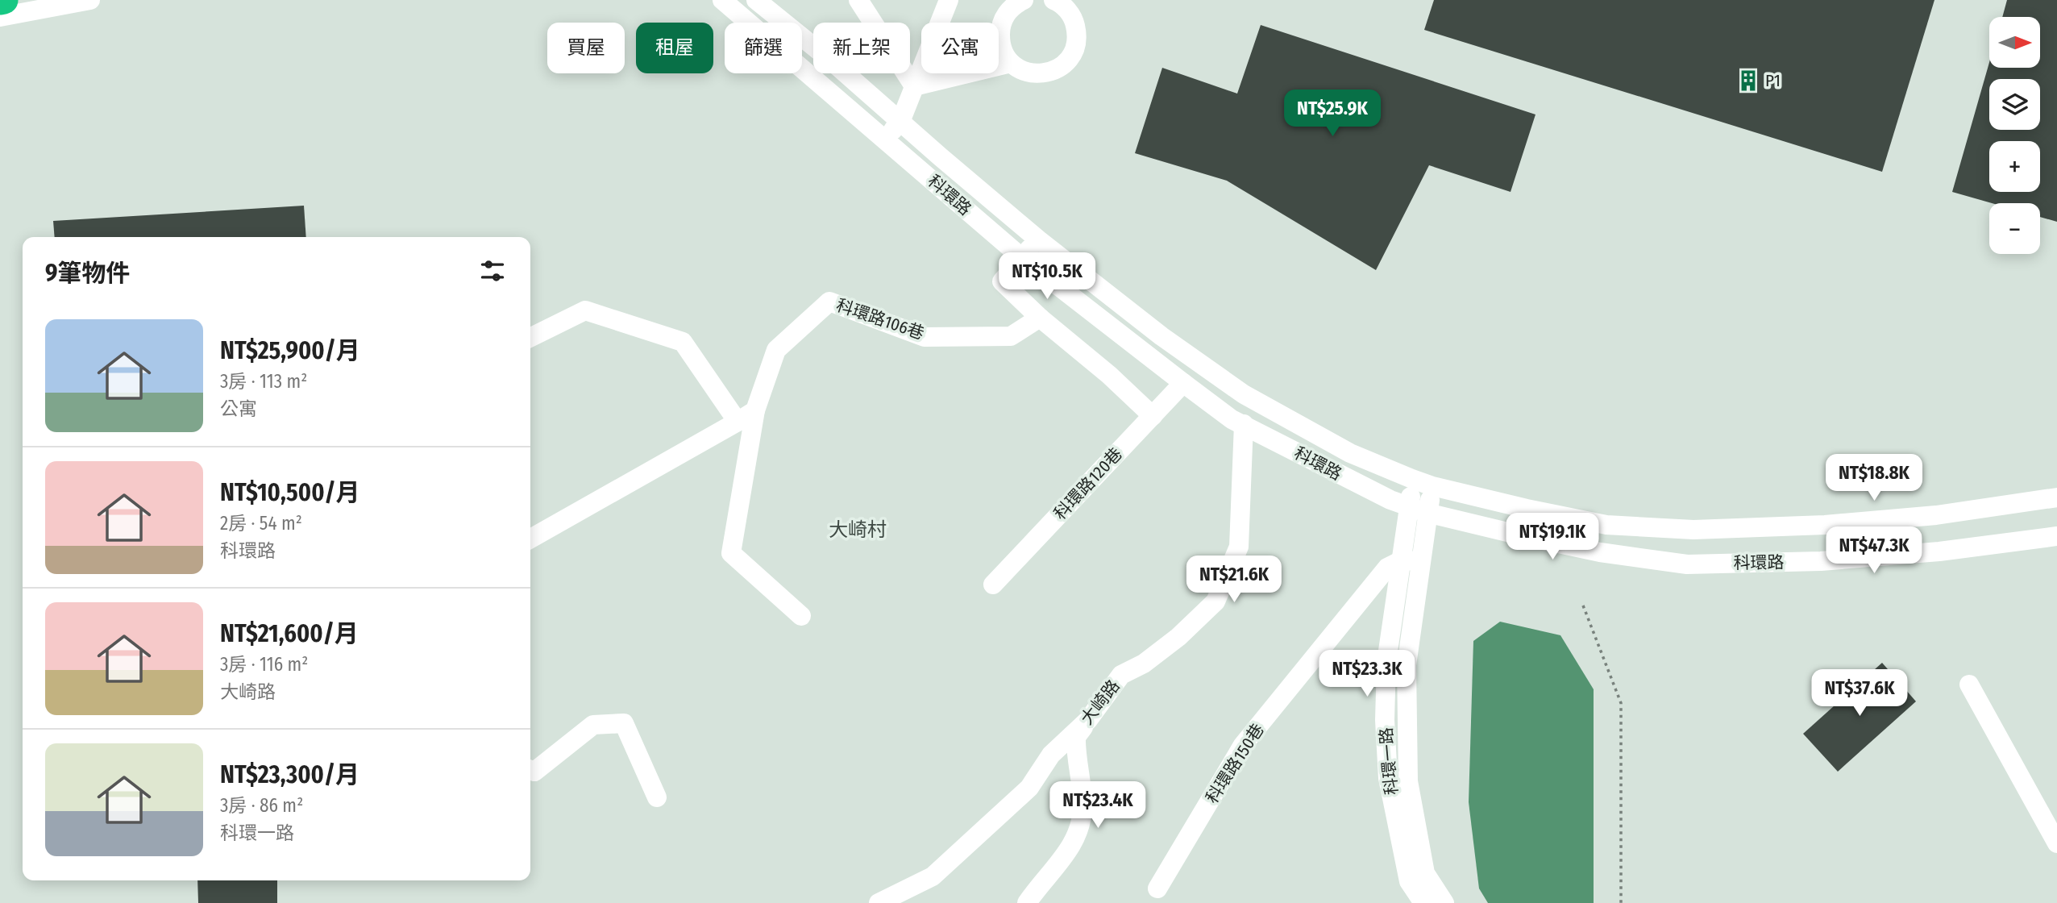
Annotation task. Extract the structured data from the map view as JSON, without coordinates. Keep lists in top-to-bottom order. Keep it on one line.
{"streets":{"street":["科環路","科環路106巷","科環路120巷","大崎路","科環一路","科環路150巷"]},"crossings":[["科環路","科環路120巷"],["科環路","大崎路"],["科環路","科環一路"],["科環一路","科環路150巷"]],"districts":["大崎村"],"places":{"building":["P1"]},"north":"right","page":{"map_buttons":["+","−"],"chip":["買屋","租屋","篩選","新上架","公寓"],"price":["NT$25.9K","NT$10.5K","NT$18.8K","NT$19.1K","NT$47.3K","NT$21.6K","NT$23.3K","NT$37.6K","NT$23.4K"],"heading":"9筆物件","list":[{"name":"NT$25,900/月","note":"3房 · 113 m² · 公寓"},{"name":"NT$10,500/月","note":"2房 · 54 m² · 科環路"},{"name":"NT$21,600/月","note":"3房 · 116 m² · 大崎路"},{"name":"NT$23,300/月","note":"3房 · 86 m² · 科環一路"}]}}
